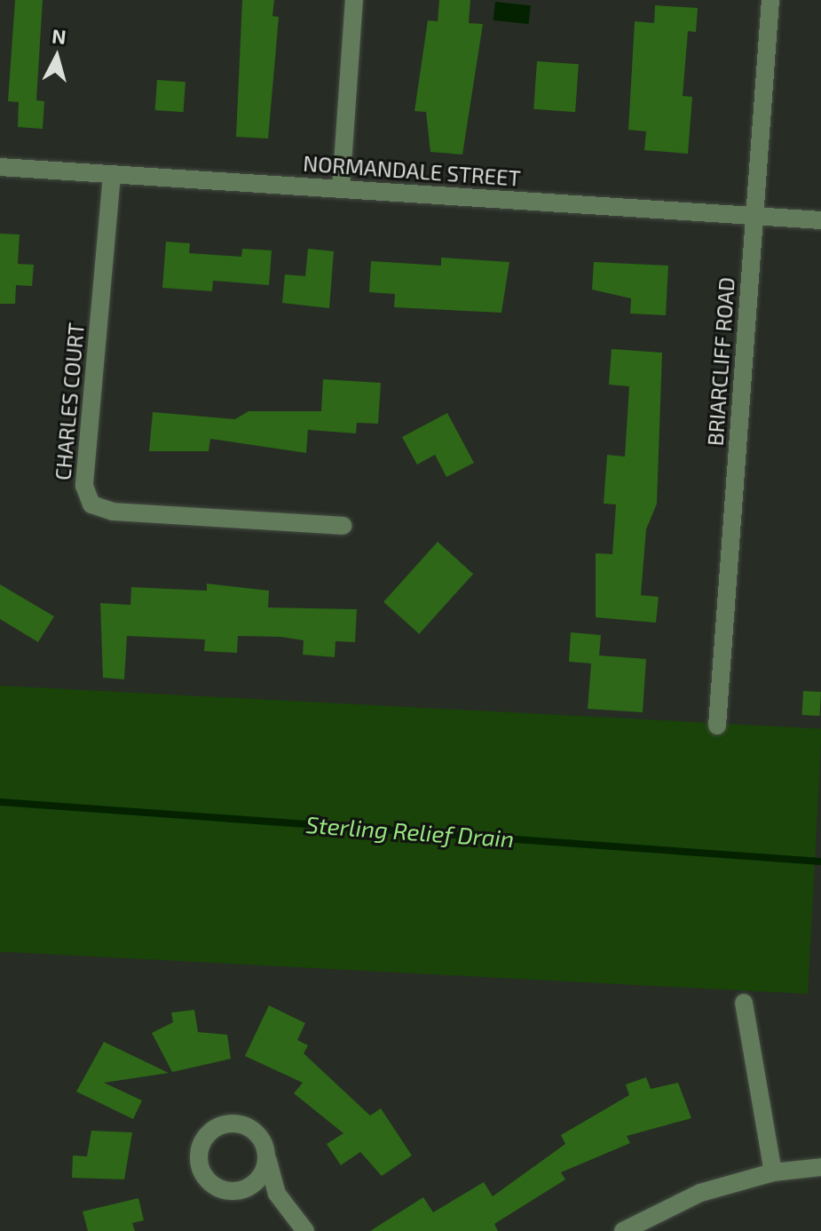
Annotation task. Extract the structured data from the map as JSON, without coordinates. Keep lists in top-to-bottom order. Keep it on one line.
{"streets":{"street":["NORMANDALE STREET","BRIARCLIFF ROAD","CHARLES COURT"]},"crossings":[["NORMANDALE STREET","BRIARCLIFF ROAD"],["NORMANDALE STREET","CHARLES COURT"]],"water":["Sterling Relief Drain"],"north":"top"}
